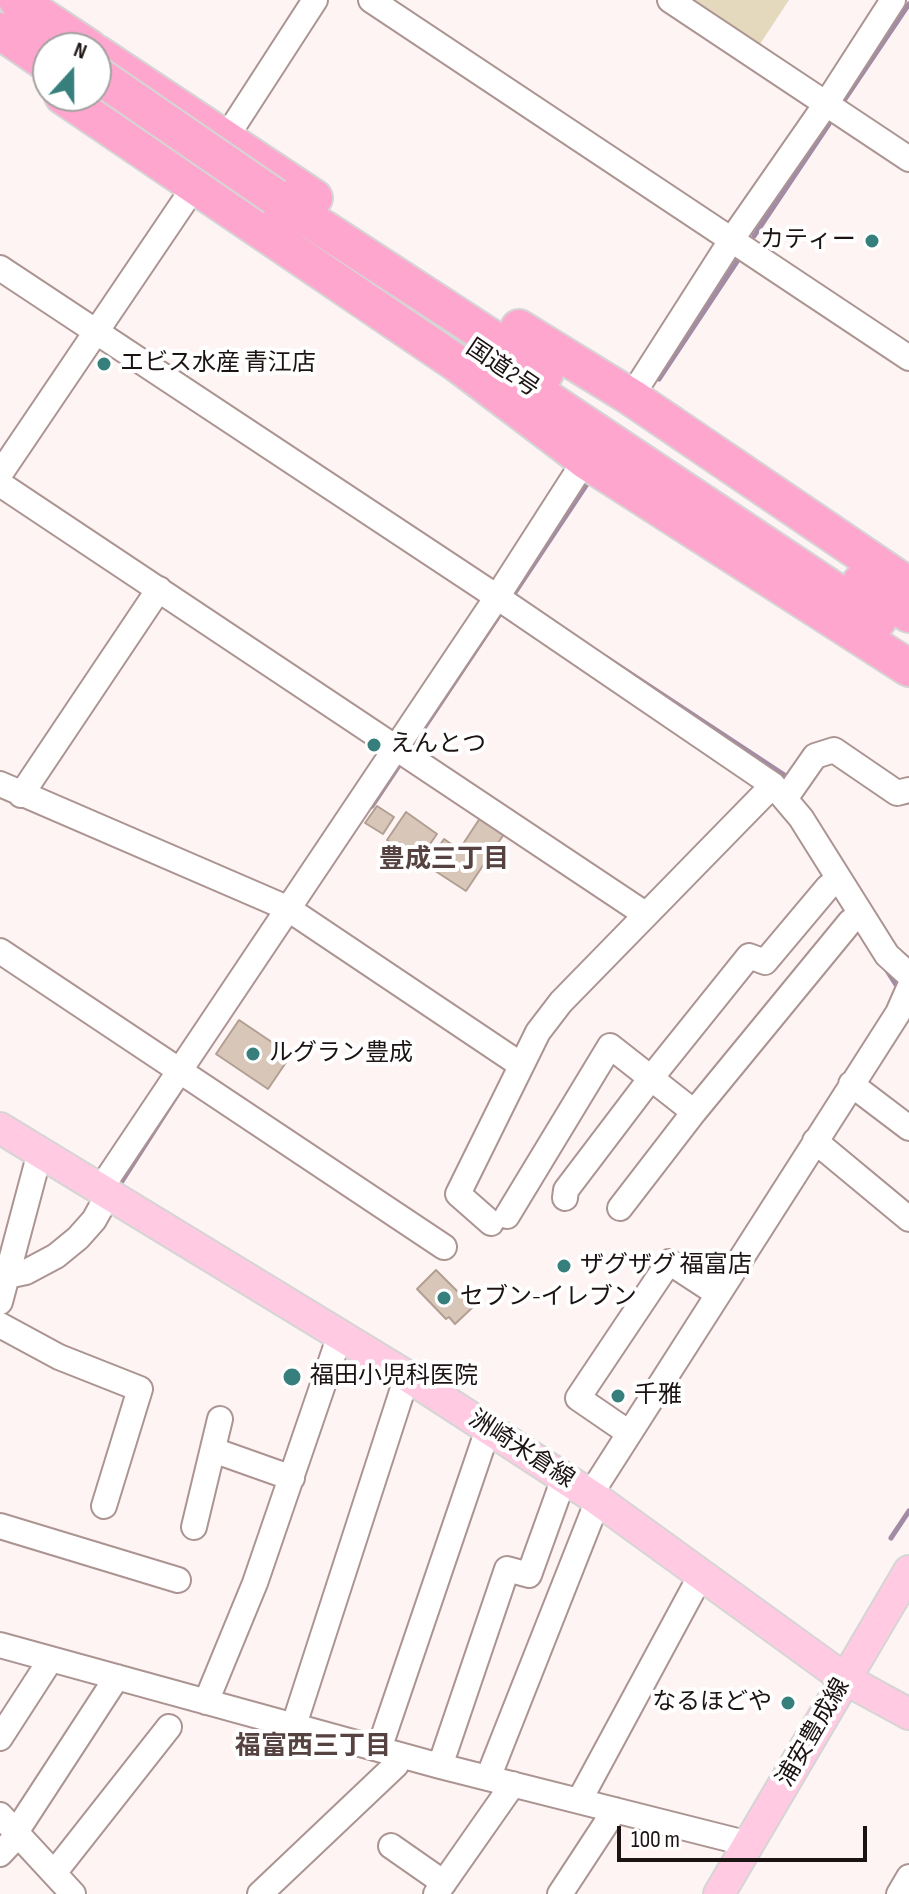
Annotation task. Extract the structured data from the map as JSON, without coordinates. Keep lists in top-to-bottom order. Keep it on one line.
{"streets":{"highway":["国道2号"],"main road":["洲崎米倉線","浦安豊成線"]},"crossings":[["洲崎米倉線","浦安豊成線"]],"districts":["豊成三丁目","福富西三丁目"],"places":["カティー","エビス水産 青江店","えんとつ","ルグラン豊成","ザグザグ 福富店","セブン-イレブン","福田小児科医院","千雅","なるほどや"],"scale_bar":"100 m","north":"top"}
